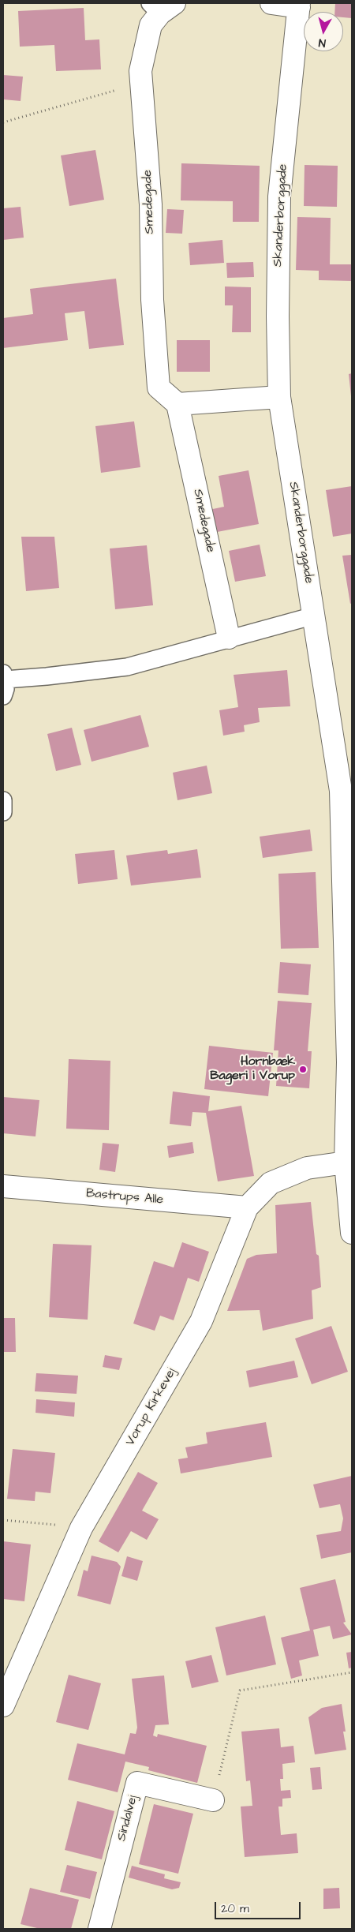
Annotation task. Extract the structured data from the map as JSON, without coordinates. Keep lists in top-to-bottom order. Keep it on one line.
{"streets":{"street":["Smedegade","Skanderborggade","Bastrups Alle","Vorup Kirkevej","Sindalvej"]},"crossings":[["Skanderborggade","Vorup Kirkevej"],["Bastrups Alle","Vorup Kirkevej"]],"places":["Hornbæk Bageri i Vorup"],"scale_bar":"20 m","north":"bottom"}
